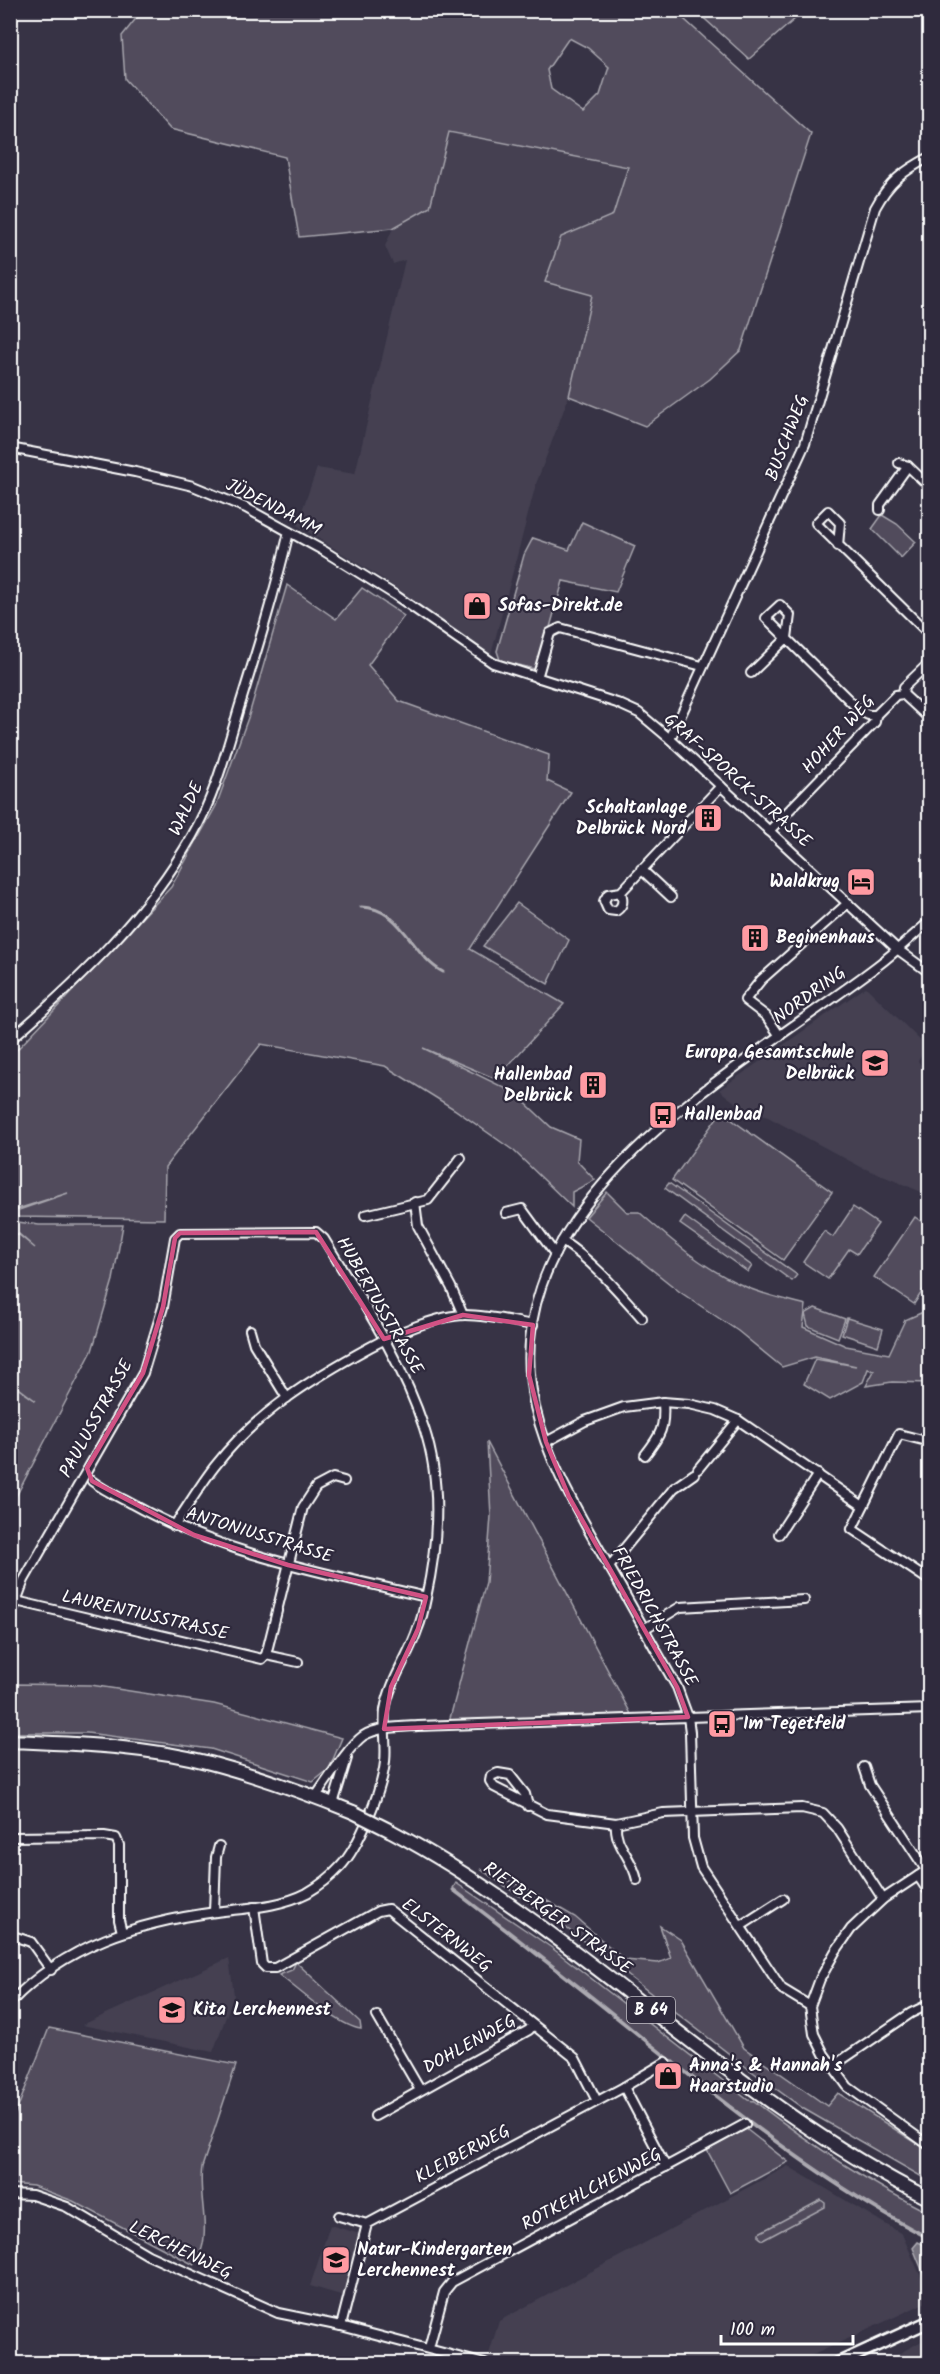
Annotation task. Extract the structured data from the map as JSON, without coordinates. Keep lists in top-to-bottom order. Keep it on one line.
{"streets":{"main road":["RIETBERGER STRASSE","B 64"],"street":["BUSCHWEG","JÜDENDAMM","HOHER WEG","GRAF-SPORCK-STRASSE","WALDE","NORDRING","HUBERTUSSTRASSE","PAULUSSTRASSE","ANTONIUSSTRASSE","LAURENTIUSSTRASSE","FRIEDRICHSTRASSE","ELSTERNWEG","DOHLENWEG","KLEIBERWEG","ROTKEHLCHENWEG","LERCHENWEG"]},"crossings":[["BUSCHWEG","GRAF-SPORCK-STRASSE"],["JÜDENDAMM","GRAF-SPORCK-STRASSE"],["JÜDENDAMM","WALDE"],["HOHER WEG","GRAF-SPORCK-STRASSE"],["GRAF-SPORCK-STRASSE","NORDRING"],["HUBERTUSSTRASSE","PAULUSSTRASSE"],["HUBERTUSSTRASSE","ANTONIUSSTRASSE"],["HUBERTUSSTRASSE","ELSTERNWEG"],["PAULUSSTRASSE","LAURENTIUSSTRASSE"],["ELSTERNWEG","DOHLENWEG"],["ELSTERNWEG","KLEIBERWEG"],["ROTKEHLCHENWEG","LERCHENWEG"]],"places":{"shop":["Sofas-Direkt.de","Anna's & Hannah's Haarstudio"],"building":["Schaltanlage Delbrück Nord","Beginenhaus","Hallenbad Delbrück"],"hotel":["Waldkrug"],"school or university":["Europa Gesamtschule Delbrück","Kita Lerchennest","Natur-Kindergarten Lerchennest"],"bus stop":["Hallenbad","Im Tegetfeld"]},"scale_bar":"100 m"}
